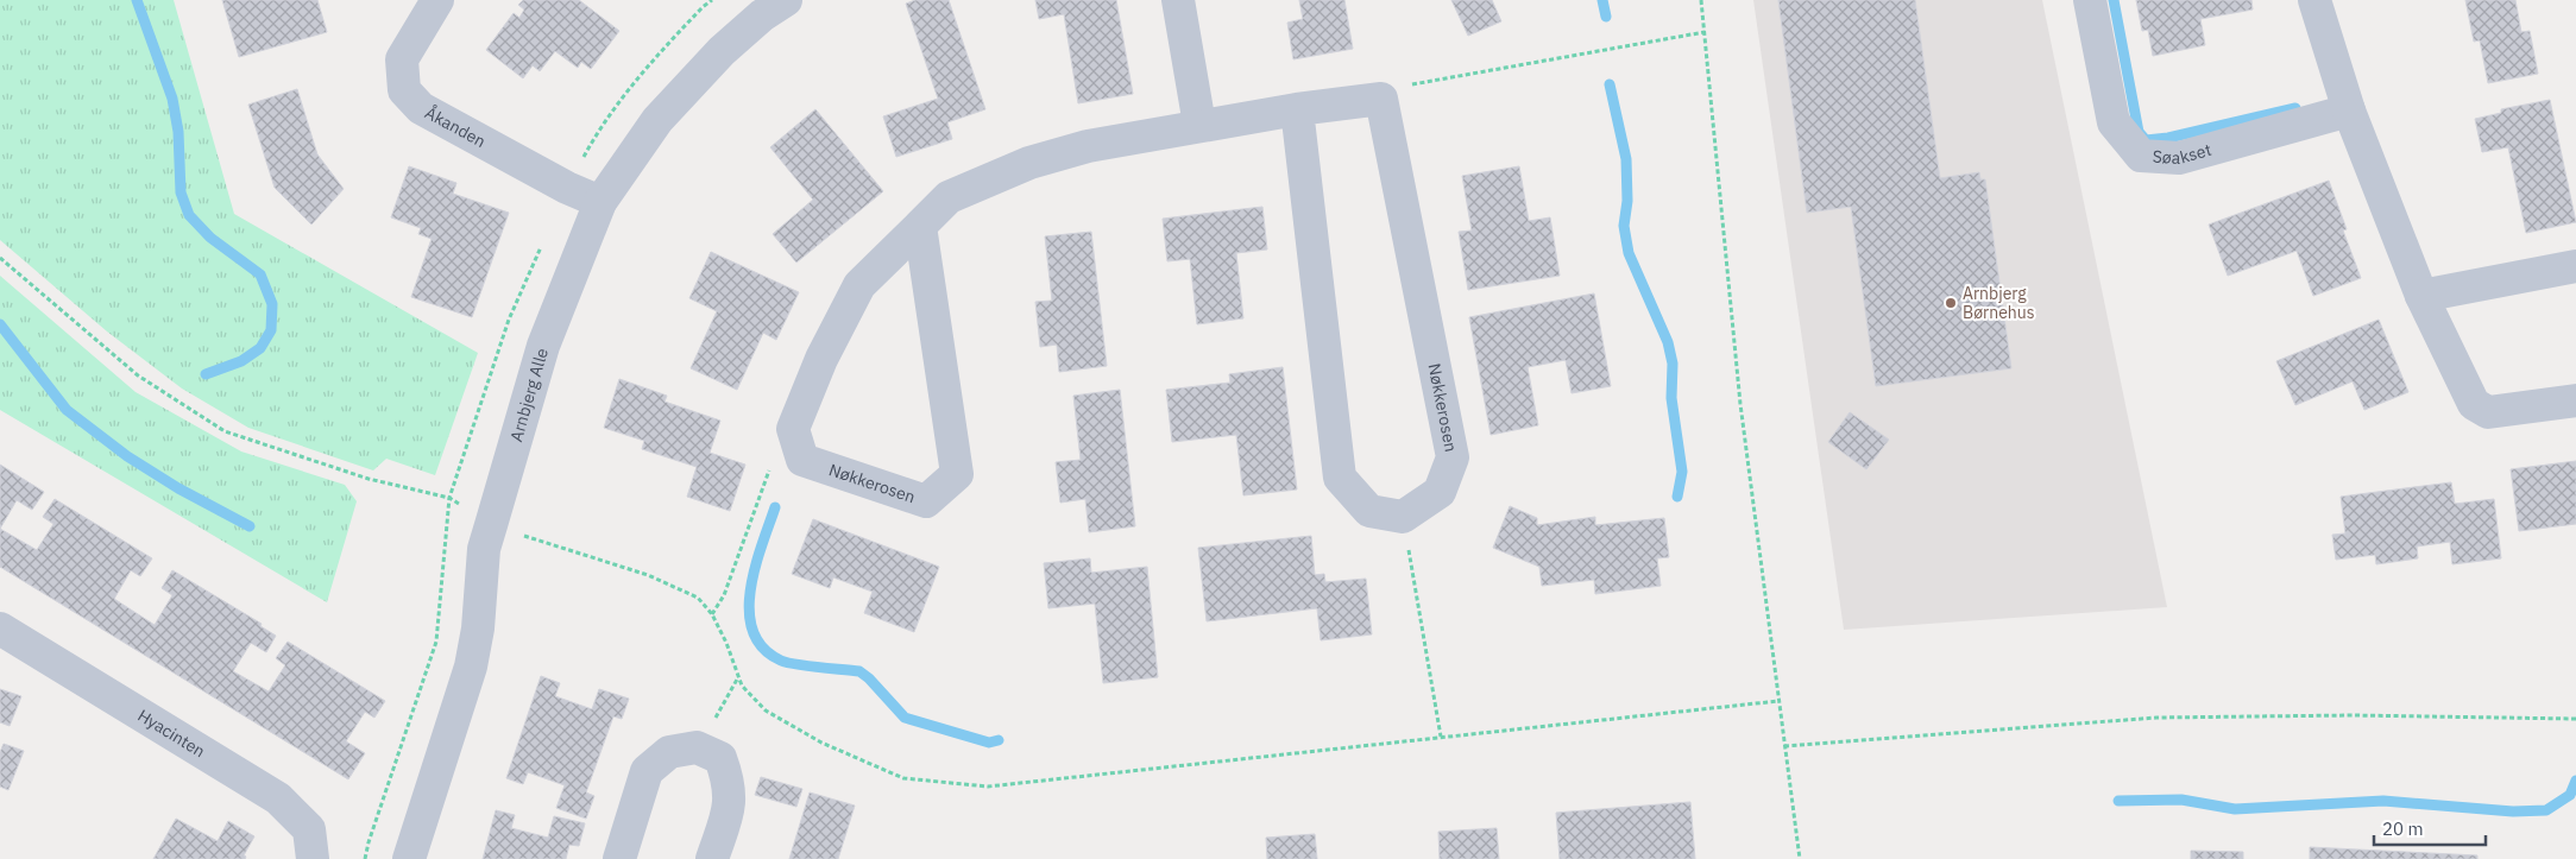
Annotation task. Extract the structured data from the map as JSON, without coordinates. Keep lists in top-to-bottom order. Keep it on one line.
{"streets":{"street":["Åkanden","Søakset","Arnbjerg Alle","Nøkkerosen","Hyacinten"]},"crossings":[["Åkanden","Arnbjerg Alle"]],"places":["Arnbjerg Børnehus"],"scale_bar":"20 m"}
